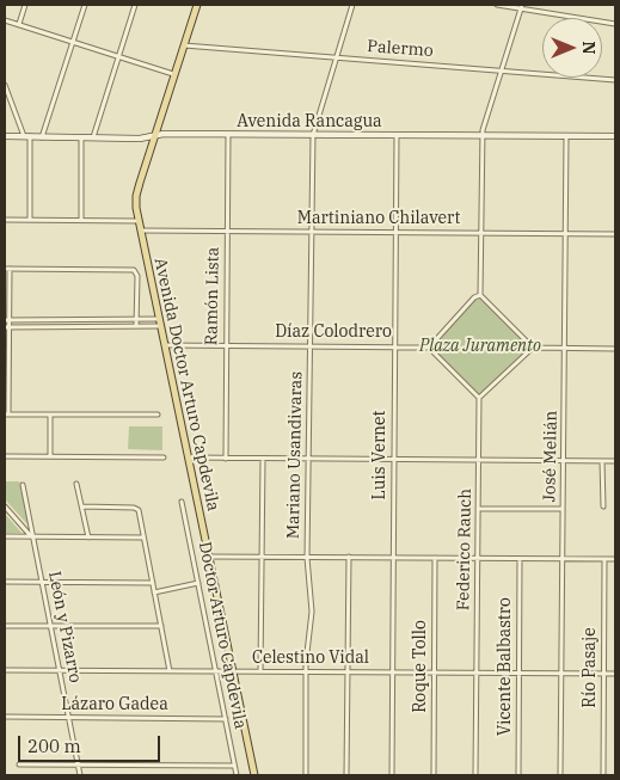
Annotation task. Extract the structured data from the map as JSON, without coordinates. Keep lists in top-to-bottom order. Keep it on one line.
{"streets":{"main road":["Avenida Rancagua","Avenida Doctor Arturo Capdevila"],"street":["Palermo","Martiniano Chilavert","Ramón Lista","Díaz Colodrero","Mariano Usandivaras","Luis Vernet","José Melián","Federico Rauch","León y Pizarro","Doctor Arturo Capdevila","Celestino Vidal","Roque Tollo","Vicente Balbastro","Río Pasaje","Lázaro Gadea"]},"crossings":[["Palermo","Avenida Doctor Arturo Capdevila"],["Palermo","Mariano Usandivaras"],["Avenida Rancagua","Ramón Lista"],["Avenida Rancagua","Avenida Doctor Arturo Capdevila"],["Avenida Rancagua","Mariano Usandivaras"],["Avenida Rancagua","Luis Vernet"],["Avenida Rancagua","José Melián"],["Martiniano Chilavert","Ramón Lista"],["Martiniano Chilavert","Avenida Doctor Arturo Capdevila"],["Martiniano Chilavert","Mariano Usandivaras"],["Martiniano Chilavert","Luis Vernet"],["Martiniano Chilavert","José Melián"],["Ramón Lista","Díaz Colodrero"],["Díaz Colodrero","Avenida Doctor Arturo Capdevila"],["Díaz Colodrero","Mariano Usandivaras"],["Díaz Colodrero","Luis Vernet"],["Avenida Doctor Arturo Capdevila","Celestino Vidal"],["Mariano Usandivaras","Celestino Vidal"],["Luis Vernet","Celestino Vidal"],["José Melián","Celestino Vidal"],["Federico Rauch","Celestino Vidal"],["León y Pizarro","Celestino Vidal"],["León y Pizarro","Lázaro Gadea"],["Doctor Arturo Capdevila","Celestino Vidal"],["Doctor Arturo Capdevila","Lázaro Gadea"],["Celestino Vidal","Roque Tollo"],["Celestino Vidal","Vicente Balbastro"],["Celestino Vidal","Río Pasaje"]],"parks":["Plaza Juramento"],"scale_bar":"200 m","north":"right"}
